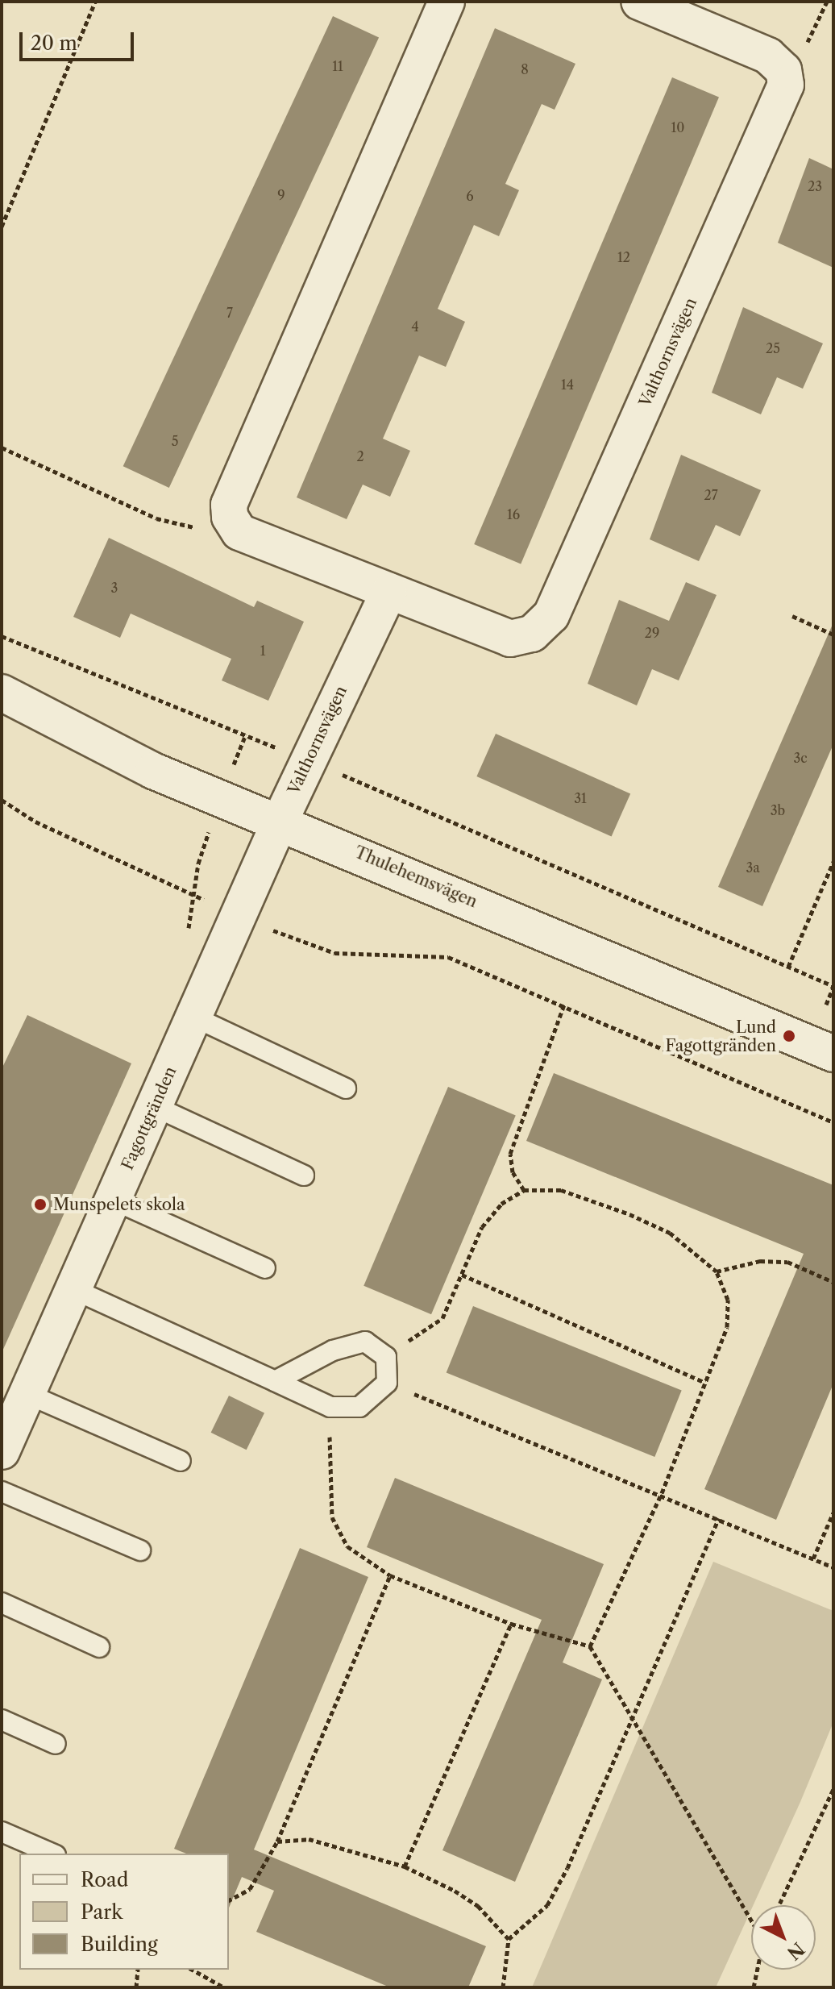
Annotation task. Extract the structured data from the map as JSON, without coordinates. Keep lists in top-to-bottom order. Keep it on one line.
{"streets":{"street":["Valthornsvägen","Thulehemsvägen","Fagottgränden"]},"crossings":[["Valthornsvägen","Thulehemsvägen"],["Valthornsvägen","Fagottgränden"],["Thulehemsvägen","Fagottgränden"]],"places":["Lund Fagottgränden","Munspelets skola"],"house_numbers":["11","8","10","23","9","6","12","7","4","25","14","5","2","27","16","3","29","1","3c","31","3b","3a"],"legend":["Road","Park","Building"],"scale_bar":"20 m","north":"bottom right"}
